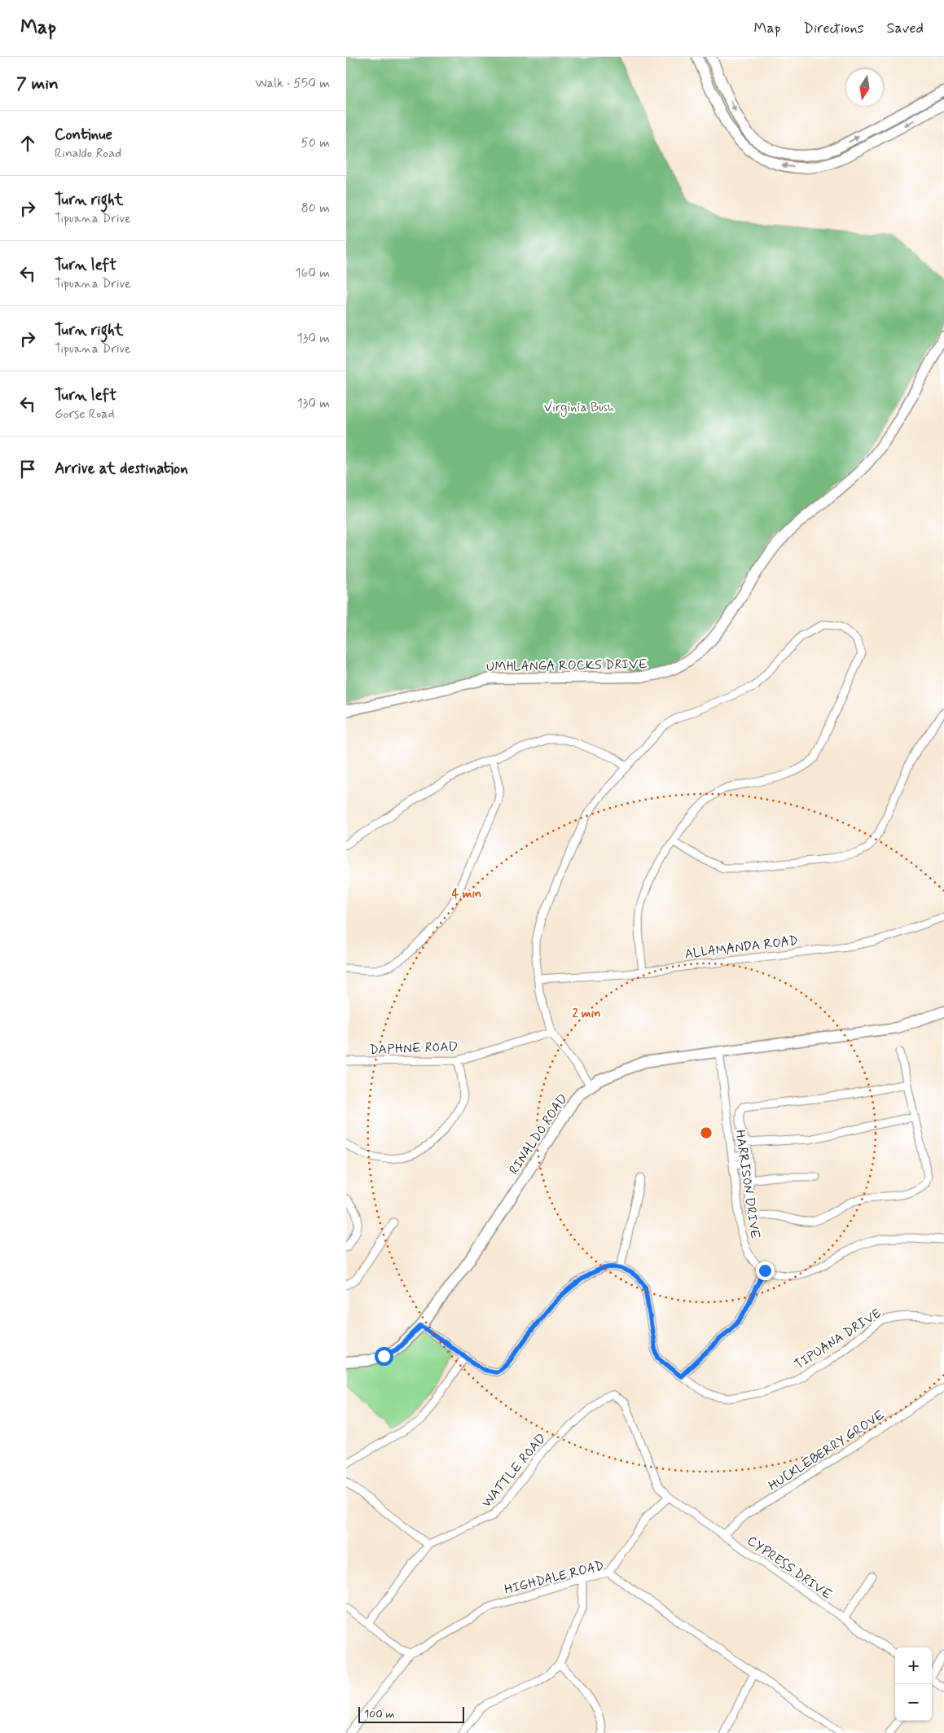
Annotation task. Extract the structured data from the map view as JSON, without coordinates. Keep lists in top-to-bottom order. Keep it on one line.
{"streets":{"street":["UMHLANGA ROCKS DRIVE","ALLAMANDA ROAD","DAPHNE ROAD","RINALDO ROAD","HARRISON DRIVE","TIPUANA DRIVE","HUCKLEBERRY GROVE","WATTLE ROAD","CYPRESS DRIVE","HIGHDALE ROAD"]},"crossings":[["RINALDO ROAD","HARRISON DRIVE"],["HUCKLEBERRY GROVE","CYPRESS DRIVE"],["WATTLE ROAD","CYPRESS DRIVE"]],"parks":["Virginia Bush"],"scale_bar":"100 m","north":"bottom","page":{"header":"Map","nav":["Map","Directions","Saved"],"heading":["7 min","Walk · 550 m"],"list":[["Continue","Rinaldo Road","50 m"],["Turn right","Tipuana Drive","80 m"],["Turn left","Tipuana Drive","160 m"],["Turn right","Tipuana Drive","130 m"],["Turn left","Gorse Road","130 m"],"Arrive at destination"],"map_buttons":["+","−"],"scale":"100 m"},"rings":["4 min","2 min"]}
